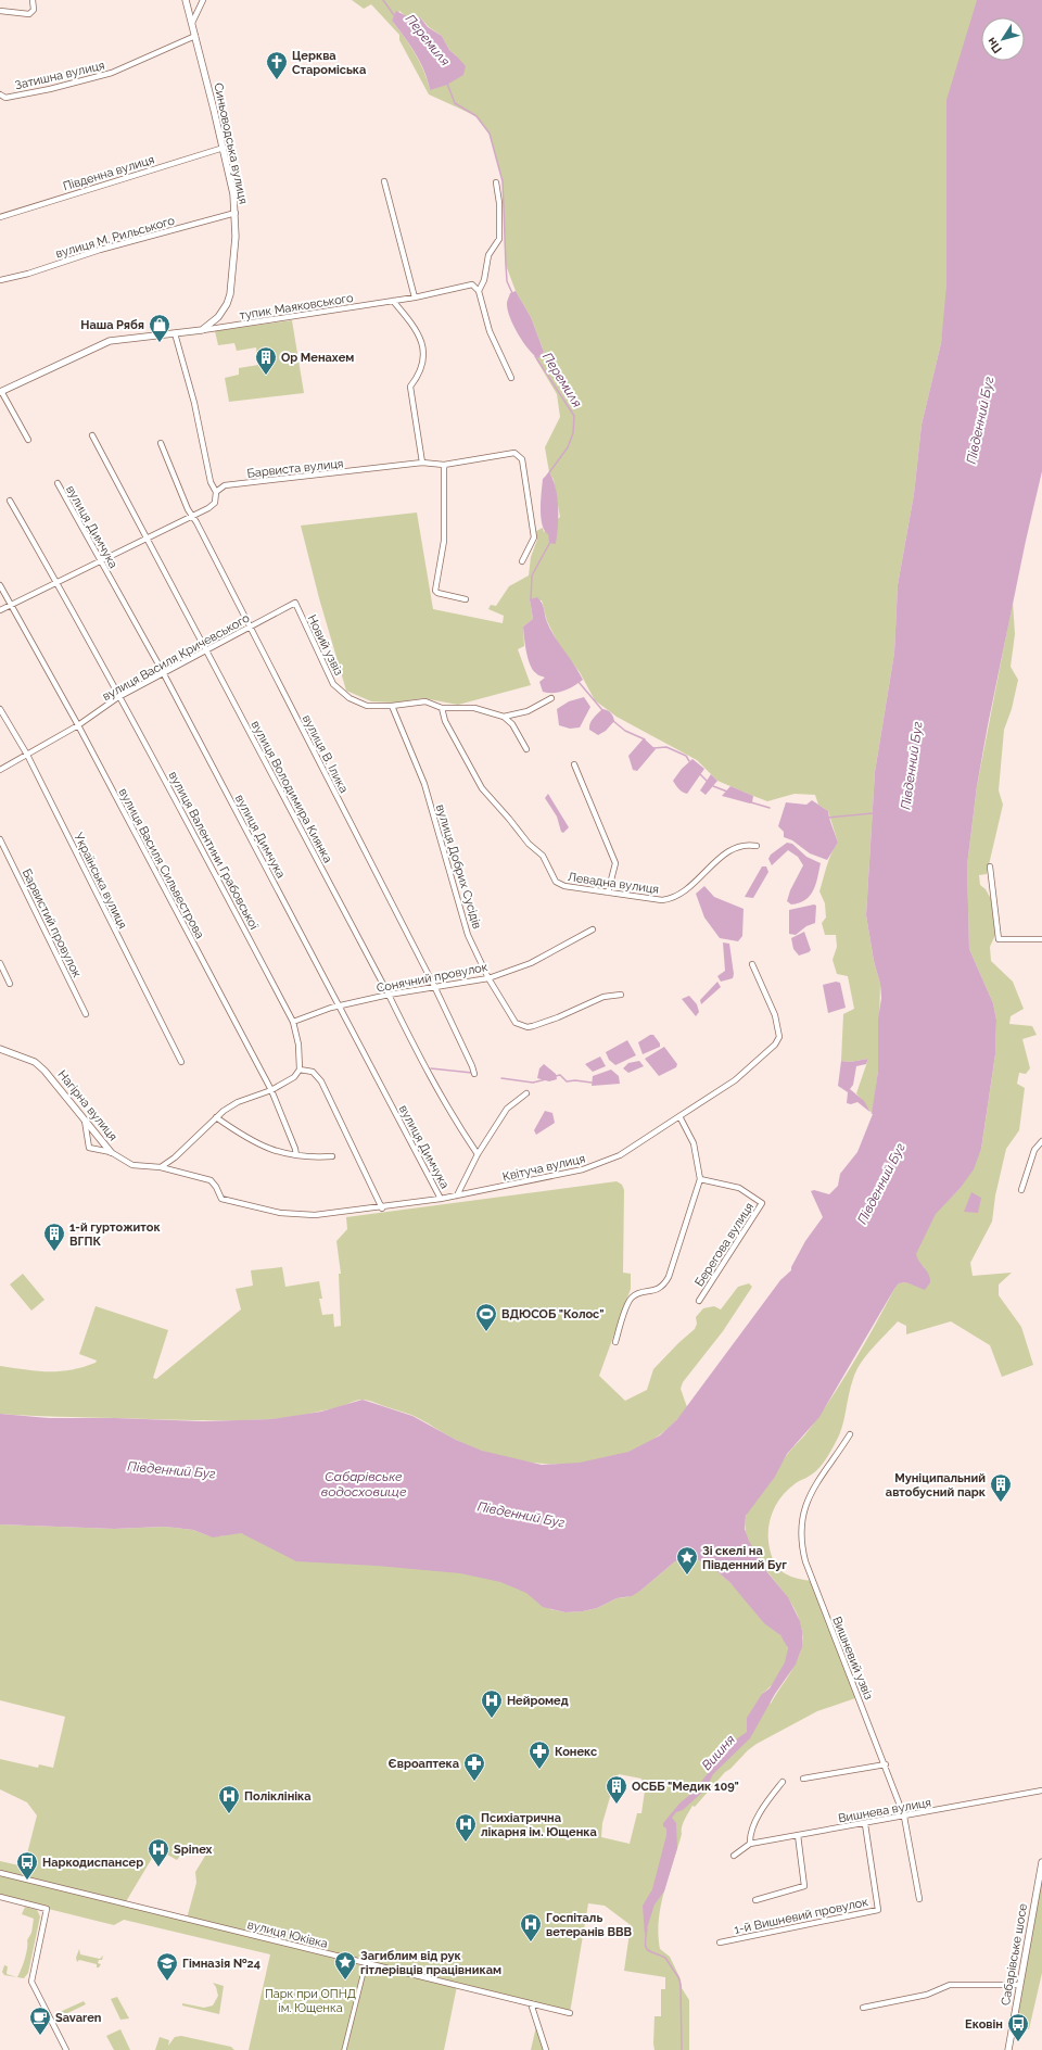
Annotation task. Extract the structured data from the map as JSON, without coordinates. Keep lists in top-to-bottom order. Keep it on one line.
{"streets":{"street":["Затишна вулиця","Синьоводська вулиця","Південна вулиця","вулиця М. Рильського","тупик Маяковського","Барвиста вулиця","вулиця Димчука","Новий узвіз","вулиця Василя Кричевського","вулиця В. Ілика","вулиця Володимира Киянка","вулиця Валентини Грабовської","вулиця Василя Сильвестрова","вулиця Добрих Сусідів","Українська вулиця","Левадна вулиця","Барвистий провулок","Сонячний провулок","Нагірна вулиця","Квітуча вулиця","Берегова вулиця","Вишневий узвіз","Вишнева вулиця","1-й Вишневий провулок","вулиця Юківка","Сабарівське шосе"]},"crossings":[["Затишна вулиця","Синьоводська вулиця"],["Синьоводська вулиця","Південна вулиця"],["Синьоводська вулиця","вулиця М. Рильського"],["Синьоводська вулиця","тупик Маяковського"],["вулиця Димчука","вулиця Василя Кричевського"],["вулиця Димчука","Сонячний провулок"],["вулиця Димчука","Квітуча вулиця"],["Новий узвіз","вулиця Василя Кричевського"],["Новий узвіз","вулиця Добрих Сусідів"],["Новий узвіз","Левадна вулиця"],["вулиця Василя Кричевського","вулиця В. Ілика"],["вулиця Василя Кричевського","вулиця Володимира Киянка"],["вулиця Василя Кричевського","вулиця Валентини Грабовської"],["вулиця Василя Кричевського","вулиця Василя Сильвестрова"],["вулиця Василя Кричевського","Українська вулиця"],["вулиця В. Ілика","Сонячний провулок"],["вулиця Володимира Киянка","Сонячний провулок"],["вулиця Валентини Грабовської","Сонячний провулок"],["вулиця Добрих Сусідів","Сонячний провулок"],["Нагірна вулиця","Квітуча вулиця"],["Вишневий узвіз","Вишнева вулиця"],["Вишнева вулиця","1-й Вишневий провулок"]],"water":["Перемиля","Південний Буг","Сабарівське водосховище","Вишня"],"parks":["Парк при ОПНД ім. Ющенка"],"places":{"church":["Церква Староміська"],"shop":["Наша Рябя"],"building":["Ор Менахем","1-й гуртожиток ВГПК","Муніципальний автобусний парк","ОСББ \"Медик 109\""],"sports":["ВДЮСОБ \"Колос\""],"place":["Зі скелі на Південний Буг","Загиблим від рук гітлерівців працівникам"],"hospital":["Нейромед","Поліклініка","Психіатрична лікарня ім. Ющенка","Spinex","Госпіталь ветеранів ВВВ"],"pharmacy":["Конекс","Євроаптека"],"bus stop":["Наркодиспансер","Ековін"],"school or university":["Гімназія №24"],"cafe":["Savaren"]},"north":"bottom left"}
